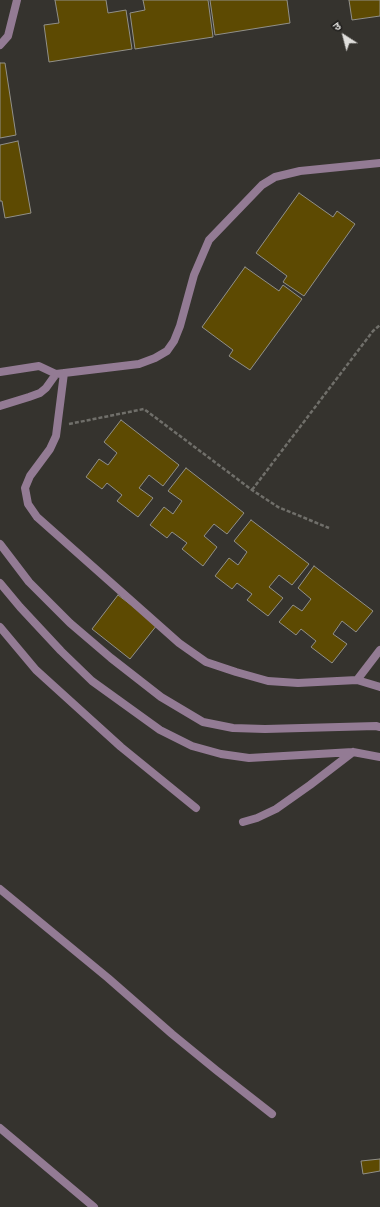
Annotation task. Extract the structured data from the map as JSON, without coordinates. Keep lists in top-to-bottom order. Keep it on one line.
{"north":"top left"}
